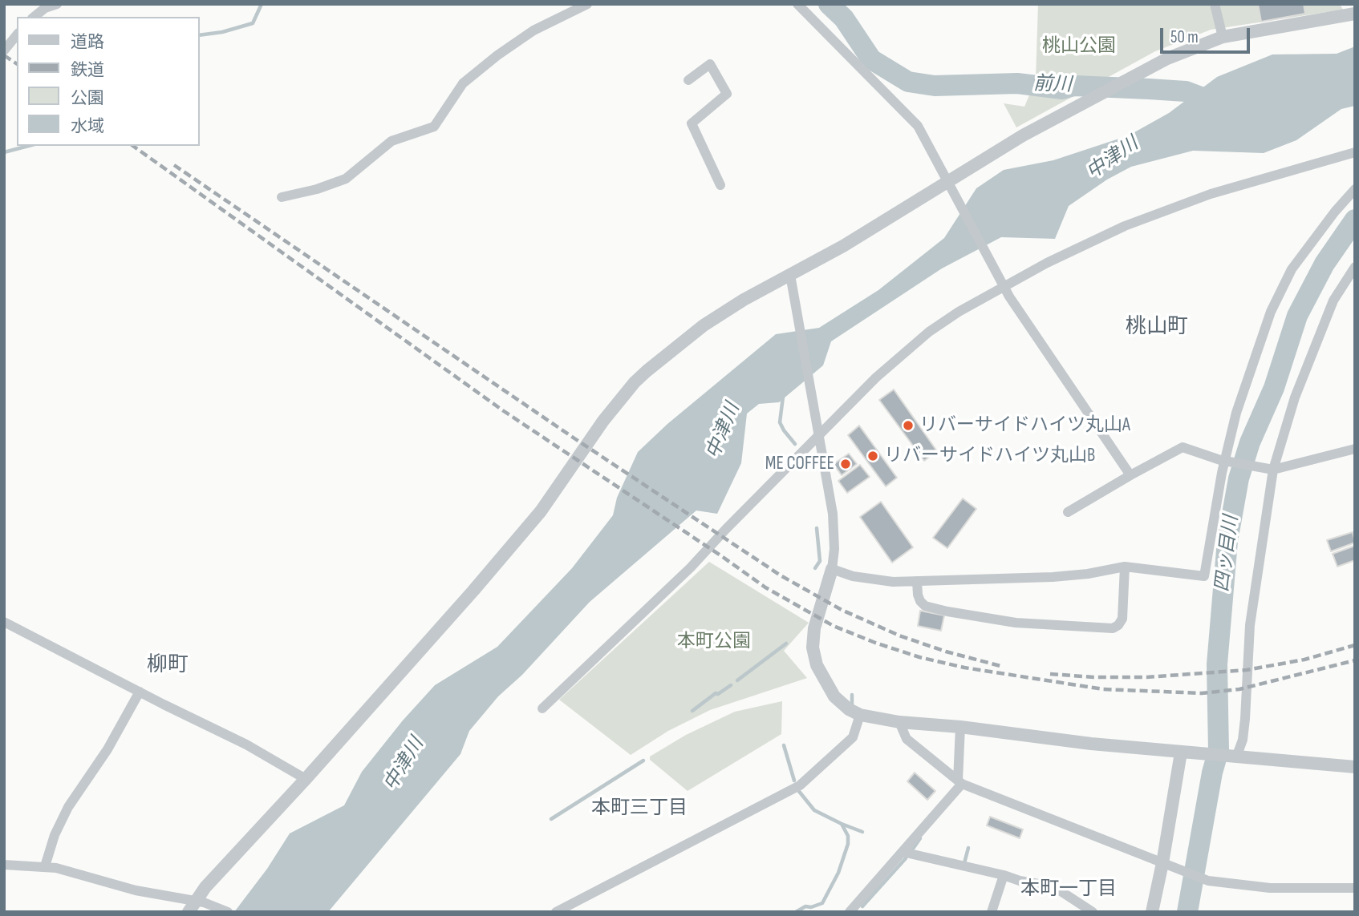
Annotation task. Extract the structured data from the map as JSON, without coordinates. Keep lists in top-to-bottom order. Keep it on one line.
{"districts":["桃山町","柳町","本町三丁目","本町一丁目"],"water":["前川","中津川","四ッ目川"],"parks":["桃山公園","本町公園"],"places":["リバーサイドハイツ丸山A","リバーサイドハイツ丸山B","ME COFFEE"],"legend":["道路","鉄道","公園","水域"],"scale_bar":"50 m"}
